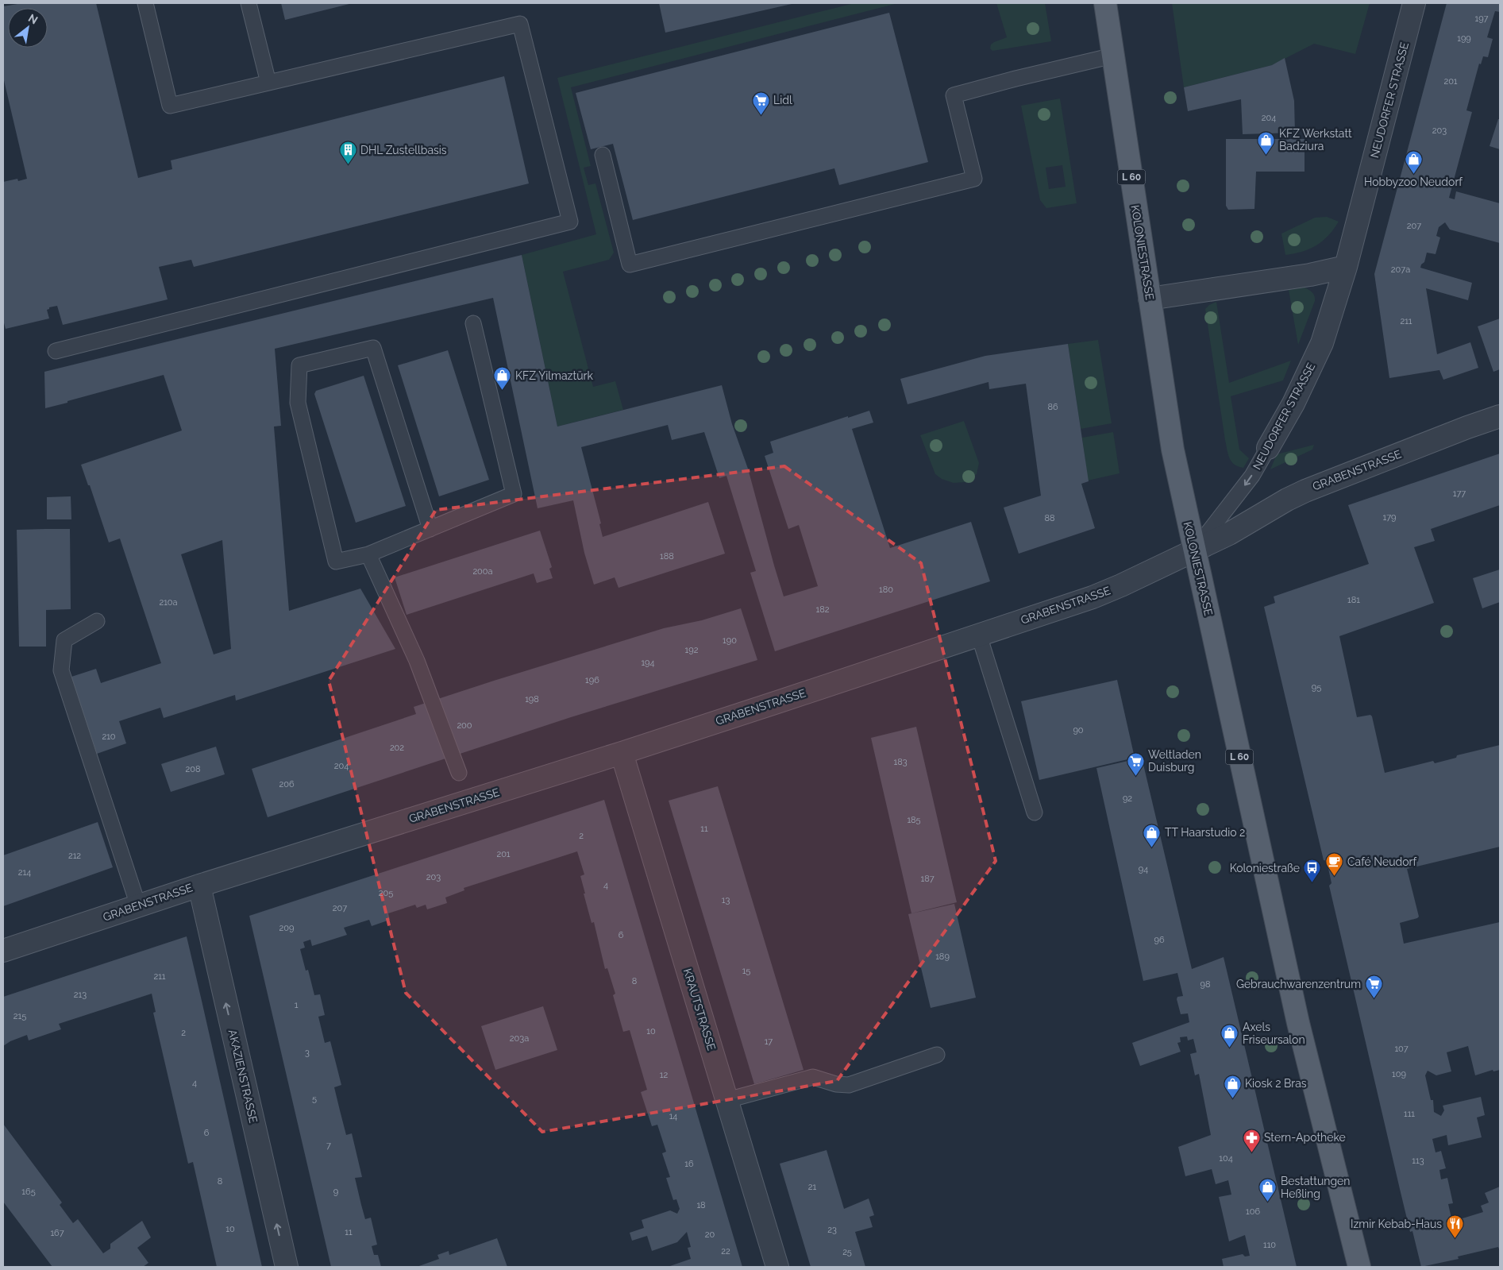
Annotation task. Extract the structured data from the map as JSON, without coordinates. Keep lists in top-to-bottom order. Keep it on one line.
{"streets":{"main road":["L 60","KOLONIESTRASSE"],"street":["NEUDORFER STRASSE","GRABENSTRASSE","KRAUTSTRASSE","AKAZIENSTRASSE"]},"crossings":[["NEUDORFER STRASSE","KOLONIESTRASSE"],["NEUDORFER STRASSE","GRABENSTRASSE"],["KOLONIESTRASSE","GRABENSTRASSE"],["GRABENSTRASSE","KRAUTSTRASSE"],["GRABENSTRASSE","AKAZIENSTRASSE"]],"one_way":["AKAZIENSTRASSE"],"places":{"supermarket":["Lidl","Weltladen Duisburg","Gebrauchwarenzentrum"],"shop":["KFZ Werkstatt Badziura","Hobbyzoo Neudorf","KFZ Yilmaztürk","TT Haarstudio 2","Axels Friseursalon","Kiosk 2 Bras","Bestattungen Heßling"],"building":["DHL Zustellbasis"],"cafe":["Café Neudorf"],"bus stop":["Koloniestraße"],"pharmacy":["Stern-Apotheke"],"restaurant":["Izmir Kebab-Haus"]},"house_numbers":["197","199","201","204","203","207","207a","211","86","177","179","88","188","200a","180","181","210a","182","190","192","194","196","95","198","200","90","210","202","183","204","208","206","92","185","11","2","201","212","94","214","203","187","4","205","13","207","209","6","96","189","15","211","8","98","213","1","215","10","2","203a","17","107","3","109","12","4","5","111","14","6","7","104","113","16","8","21","165","9","18","106","10","23","11","167","20","110","22","25"],"north":"top right"}
